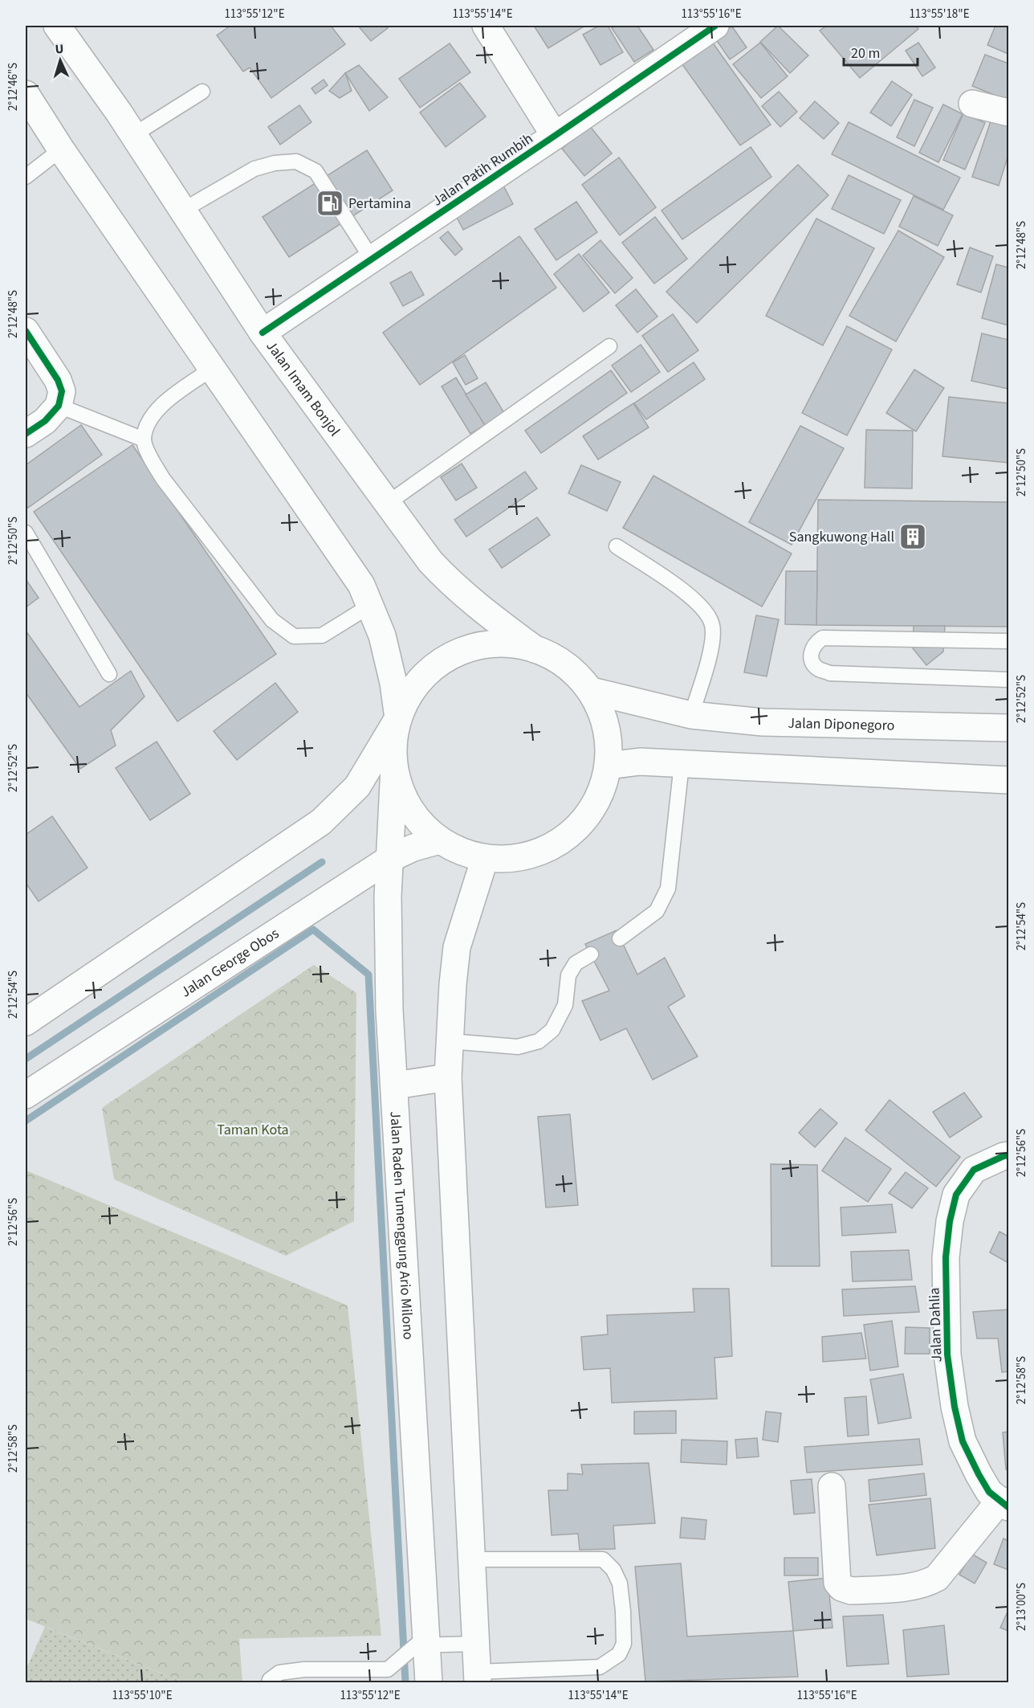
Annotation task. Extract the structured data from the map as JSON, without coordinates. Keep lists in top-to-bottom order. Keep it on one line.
{"streets":{"main road":["Jalan Patih Rumbih","Jalan Imam Bonjol","Jalan Diponegoro","Jalan George Obos","Jalan Raden Tumenggung Ario Milono","Jalan Dahlia"]},"crossings":[["Jalan Patih Rumbih","Jalan Imam Bonjol"],["Jalan George Obos","Jalan Raden Tumenggung Ario Milono"]],"parks":["Taman Kota"],"places":{"fuel station":["Pertamina"],"building":["Sangkuwong Hall"]},"scale_bar":"20 m","north":"top","coordinates":["113°55'12\"E","113°55'14\"E","113°55'16\"E","113°55'18\"E","2°12'46\"S","2°12'48\"S","2°12'50\"S","2°12'52\"S","2°12'54\"S","2°12'56\"S","2°12'58\"S","2°13'00\"S","113°55'10\"E"]}
